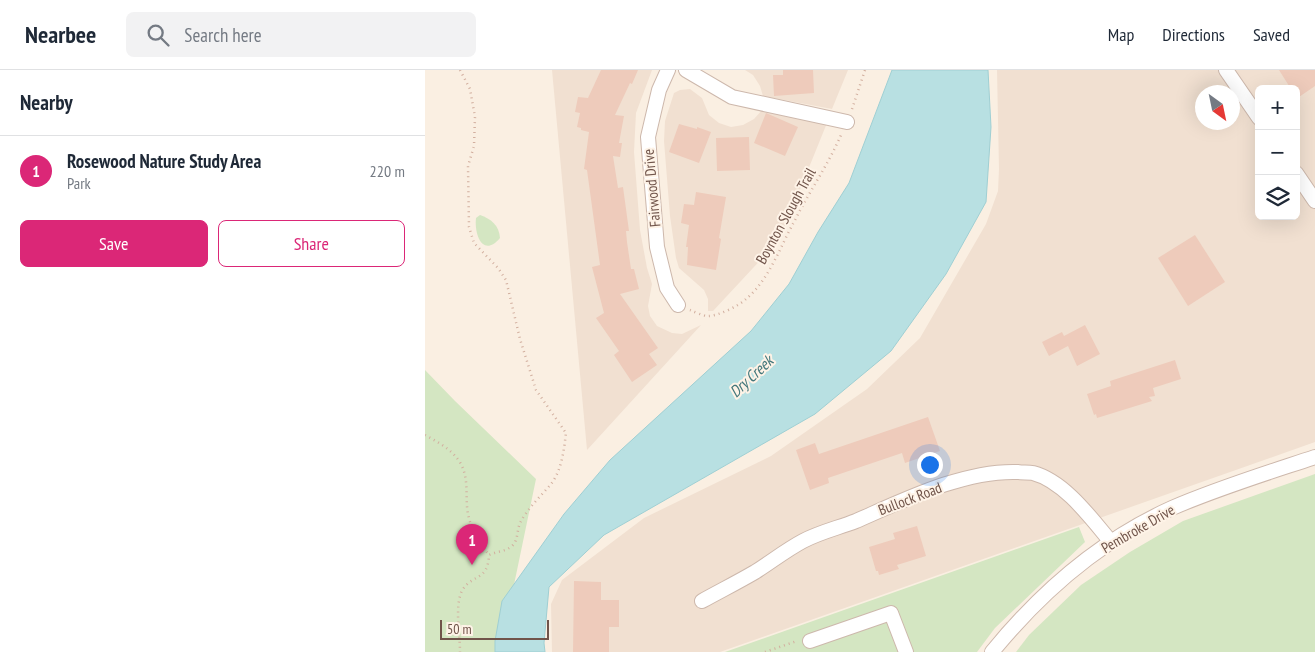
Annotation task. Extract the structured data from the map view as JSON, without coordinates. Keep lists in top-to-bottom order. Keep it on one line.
{"streets":{"street":["Fairwood Drive","Bullock Road","Pembroke Drive"],"path":["Boynton Slough Trail"]},"crossings":[["Fairwood Drive","Boynton Slough Trail"],["Bullock Road","Pembroke Drive"]],"water":["Dry Creek"],"scale_bar":"50 m","north":"bottom right","page":{"header":"Nearbee","search":"Search here","nav":["Map","Directions","Saved"],"heading":"Nearby","map_buttons":["+","−"],"list":[{"mark":"1","name":"Rosewood Nature Study Area","note":"Park","value":"220 m"}],"buttons":["Save","Share"],"pins":"1","scale":"50 m"}}
